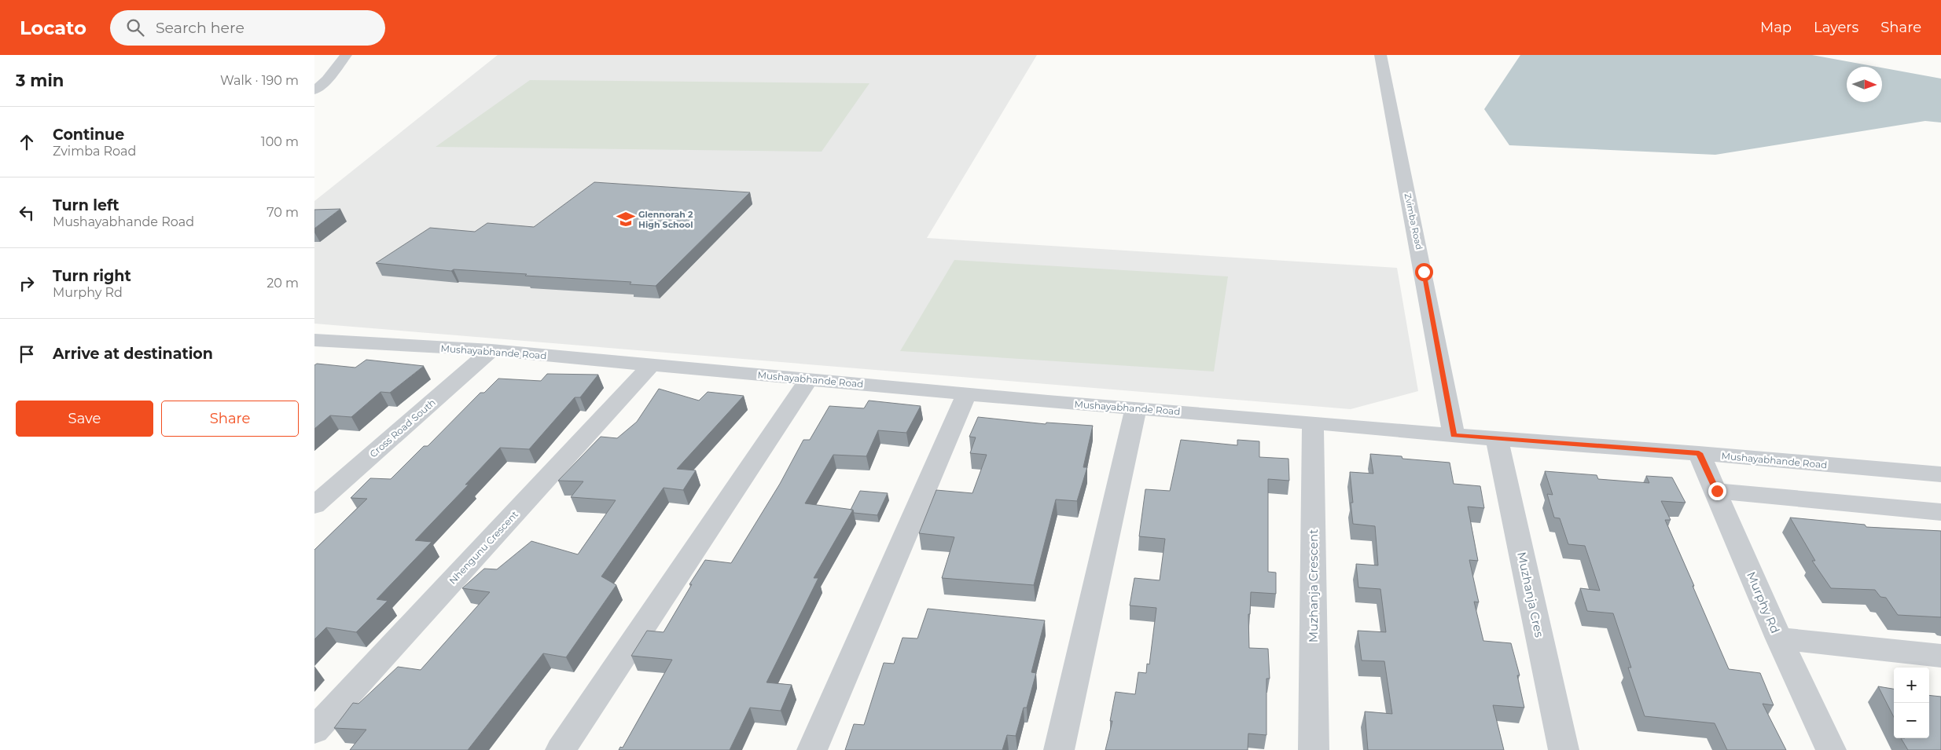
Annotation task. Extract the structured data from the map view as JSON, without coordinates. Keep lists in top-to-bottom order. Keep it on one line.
{"streets":{"street":["Zvimba Road","Mushayabhande Road","Cross Road South","Nhengunu Crescent","Muzhanja Crescent","Muzhanja Cres","Murphy Rd"]},"crossings":[["Zvimba Road","Mushayabhande Road"],["Mushayabhande Road","Cross Road South"],["Mushayabhande Road","Nhengunu Crescent"],["Mushayabhande Road","Muzhanja Crescent"],["Mushayabhande Road","Muzhanja Cres"],["Mushayabhande Road","Murphy Rd"]],"places":{"school or university":["Glennorah 2 High School"]},"north":"right","page":{"header":"Locato","search":"Search here","nav":["Map","Layers","Share"],"heading":["3 min","Walk · 190 m"],"list":[["Continue","Zvimba Road","100 m"],["Turn left","Mushayabhande Road","70 m"],["Turn right","Murphy Rd","20 m"],"Arrive at destination"],"buttons":["Save","Share"],"map_buttons":["+","−"]}}
